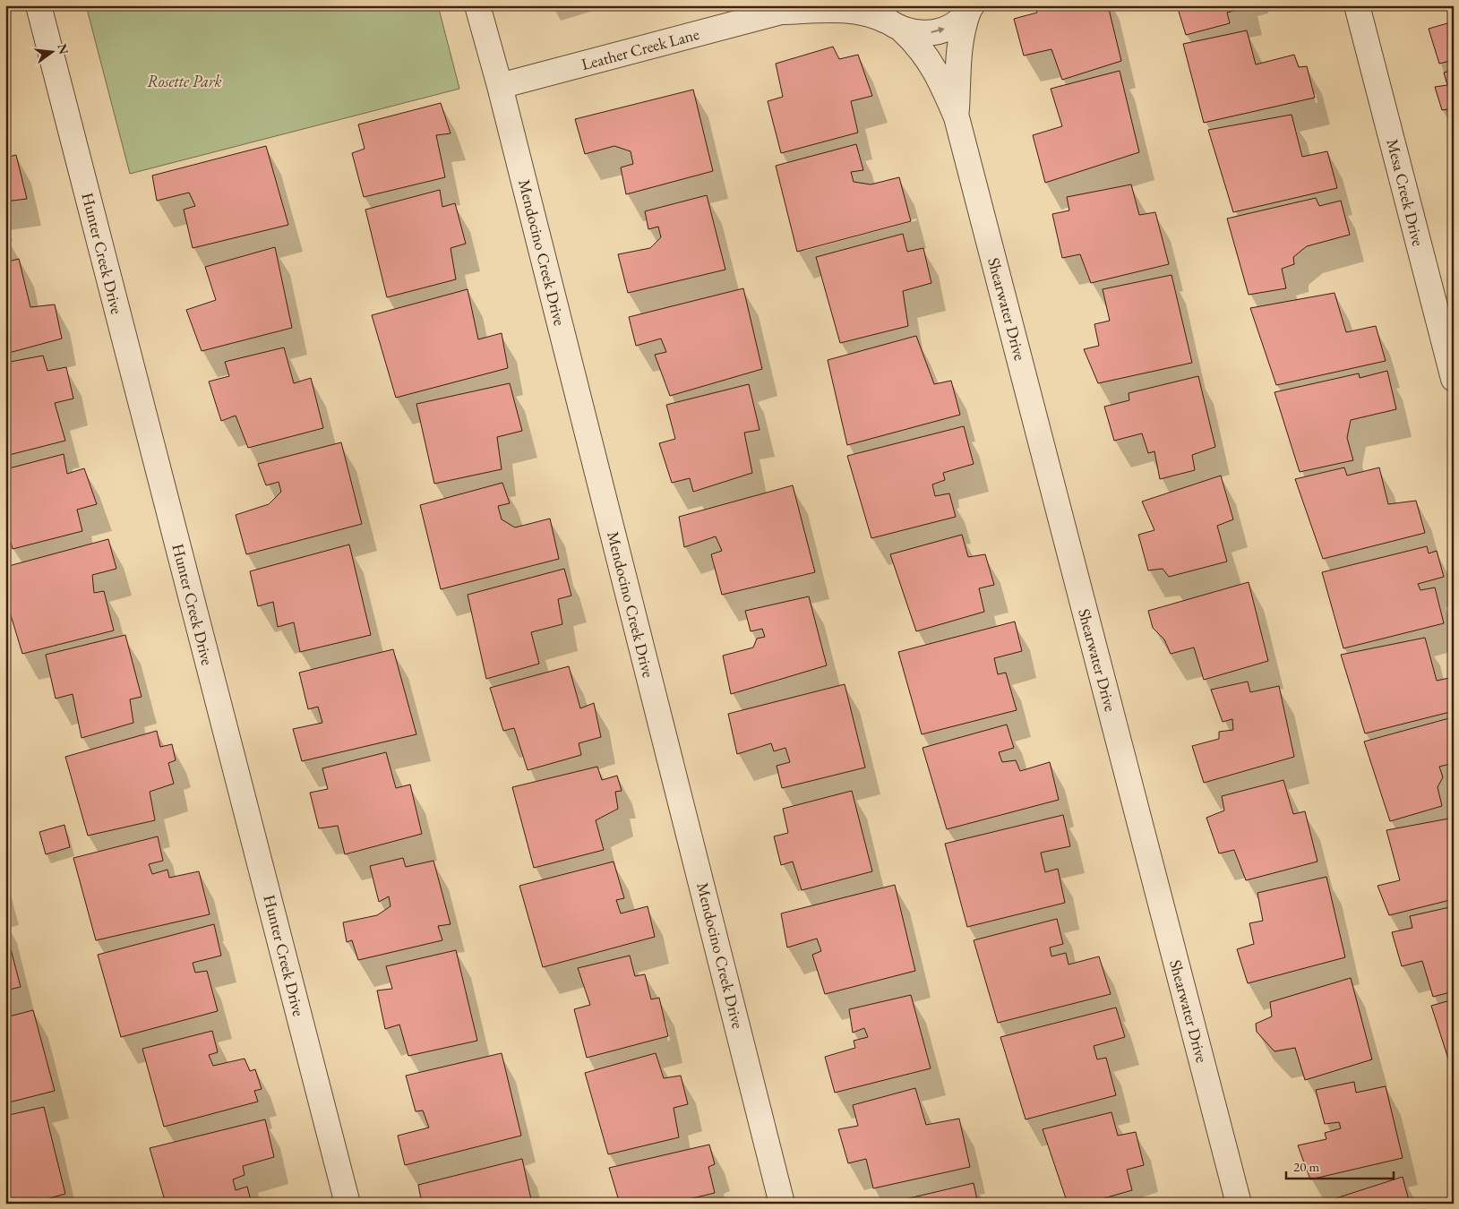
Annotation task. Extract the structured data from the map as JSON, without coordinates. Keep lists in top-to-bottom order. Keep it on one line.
{"streets":{"street":["Leather Creek Lane","Mesa Creek Drive","Mendocino Creek Drive","Hunter Creek Drive","Shearwater Drive"]},"crossings":[["Leather Creek Lane","Mendocino Creek Drive"],["Leather Creek Lane","Shearwater Drive"]],"parks":["Rosette Park"],"scale_bar":"20 m","north":"right"}
